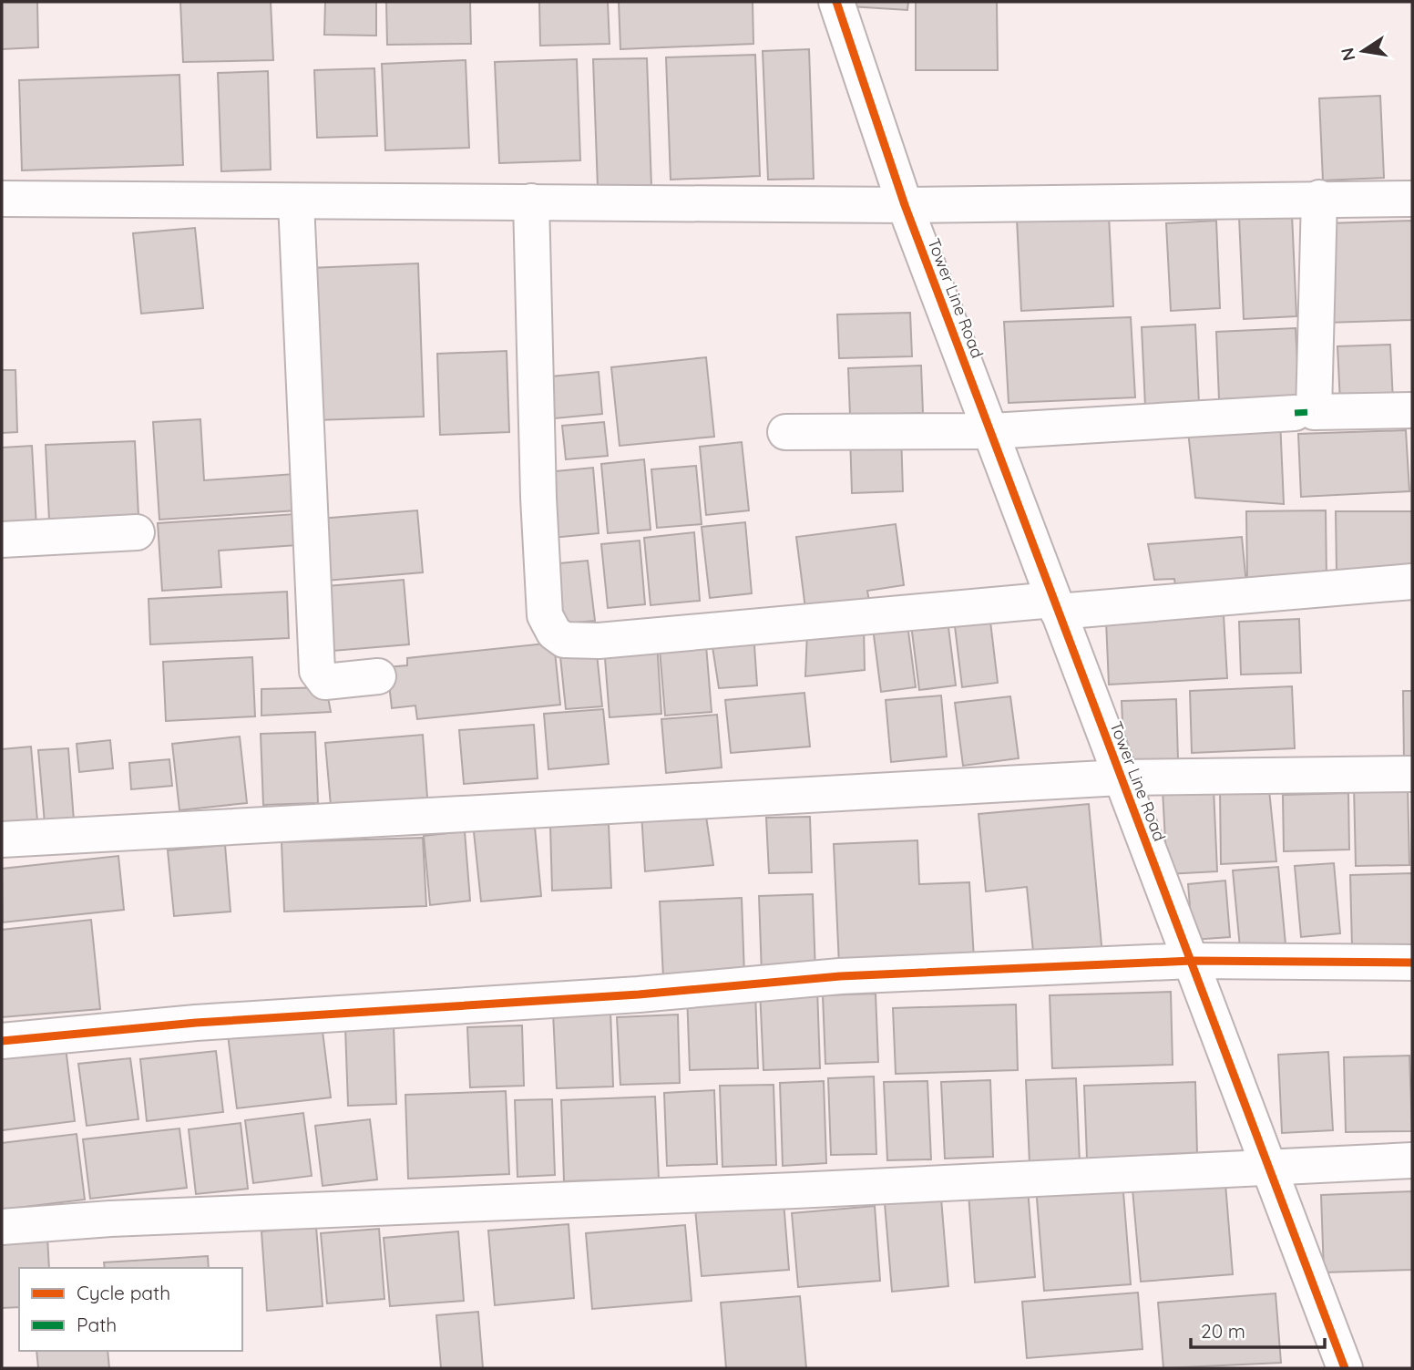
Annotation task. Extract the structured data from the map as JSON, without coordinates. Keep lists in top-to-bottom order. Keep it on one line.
{"streets":{"street":["Tower Line Road"]},"legend":["Cycle path","Path"],"scale_bar":"20 m","north":"left"}
